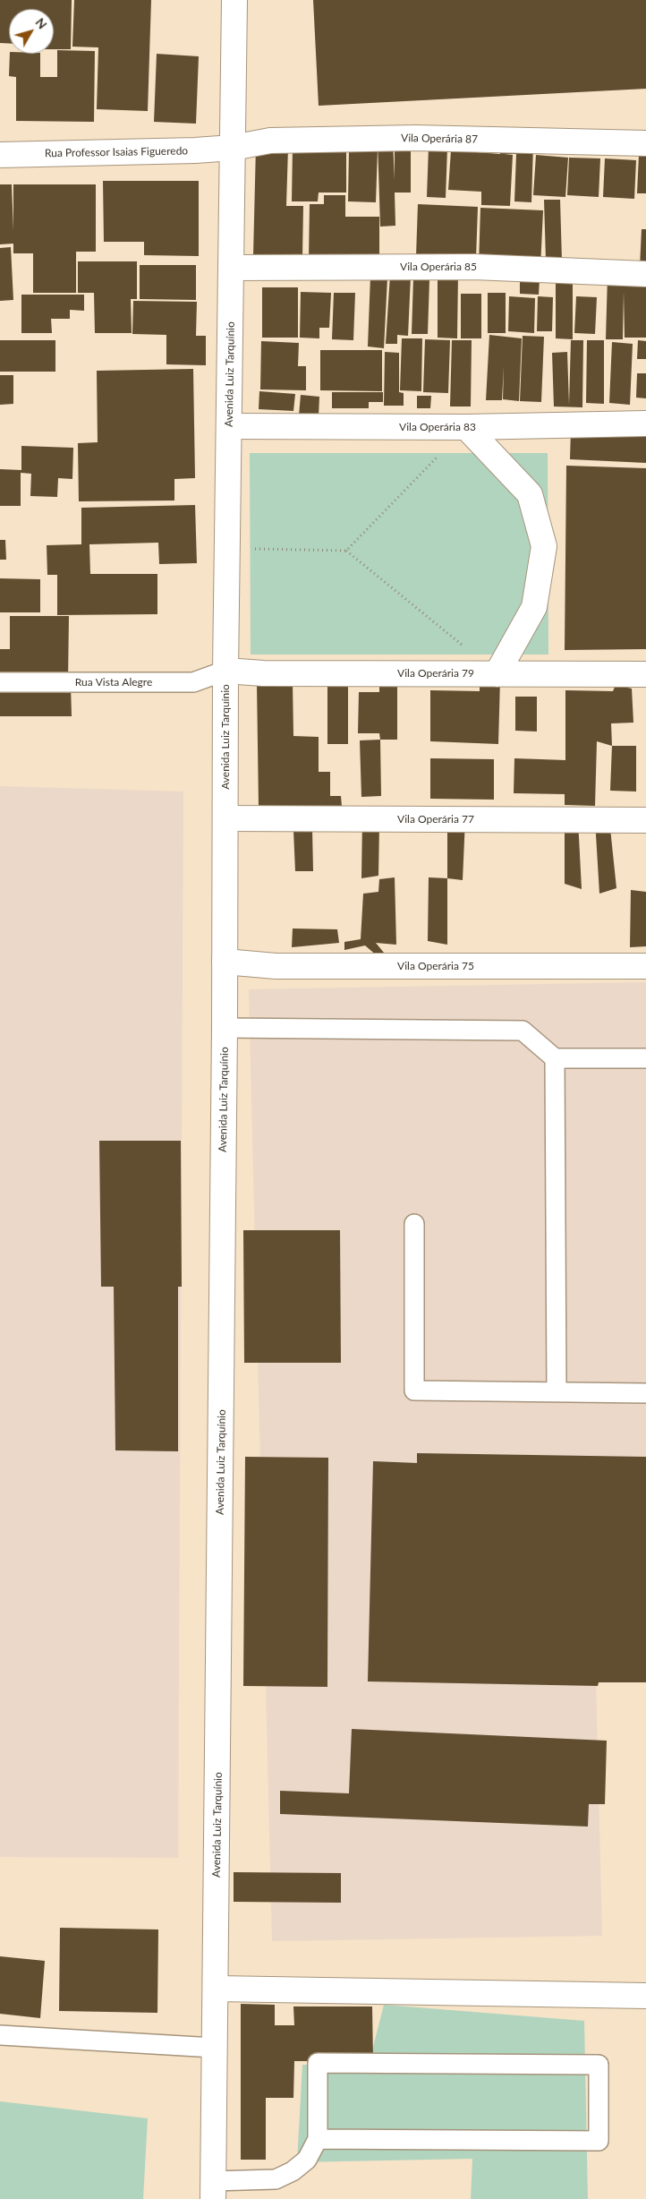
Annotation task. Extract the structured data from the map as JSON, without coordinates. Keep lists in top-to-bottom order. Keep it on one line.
{"streets":{"street":["Vila Operária 87","Rua Professor Isaias Figueredo","Vila Operária 85","Avenida Luiz Tarquínio","Vila Operária 83","Vila Operária 79","Vila Operária 77","Vila Operária 75"],"lane":["Rua Vista Alegre"]},"crossings":[["Vila Operária 87","Rua Professor Isaias Figueredo"],["Vila Operária 87","Avenida Luiz Tarquínio"],["Rua Professor Isaias Figueredo","Avenida Luiz Tarquínio"],["Vila Operária 85","Avenida Luiz Tarquínio"],["Avenida Luiz Tarquínio","Vila Operária 83"],["Avenida Luiz Tarquínio","Vila Operária 79"],["Avenida Luiz Tarquínio","Rua Vista Alegre"],["Avenida Luiz Tarquínio","Vila Operária 77"],["Avenida Luiz Tarquínio","Vila Operária 75"],["Vila Operária 79","Rua Vista Alegre"]],"north":"top right"}
